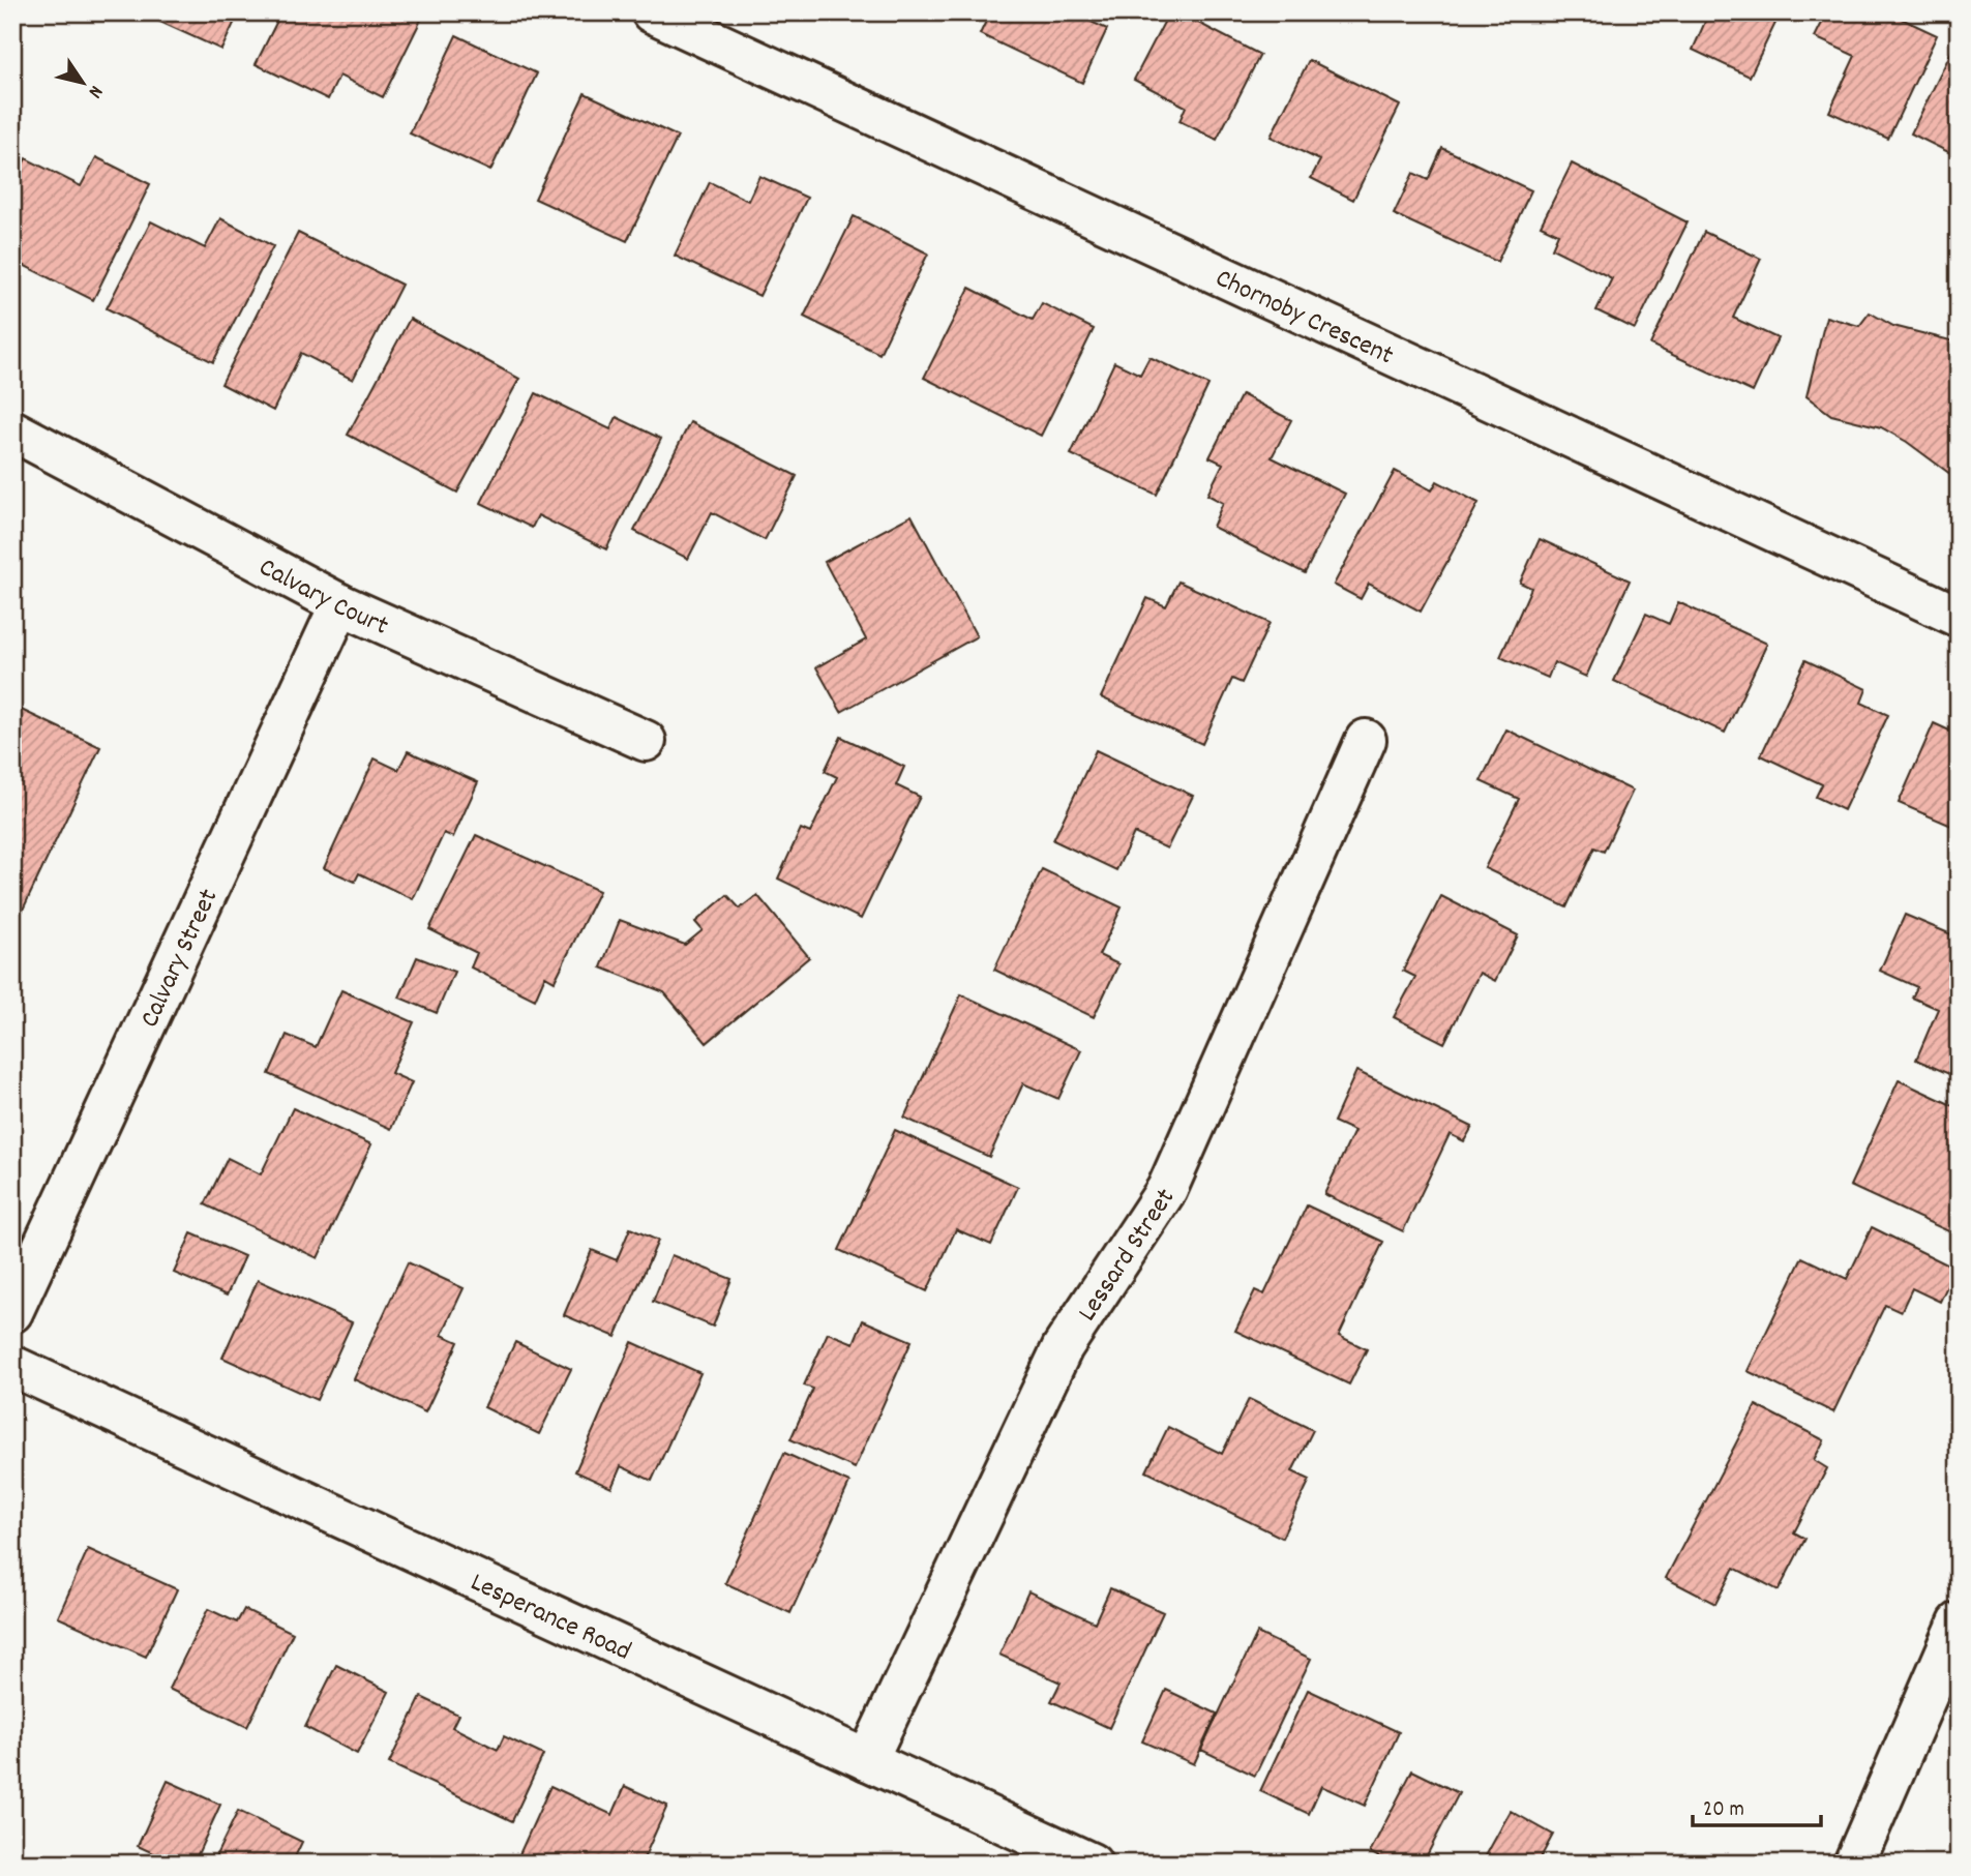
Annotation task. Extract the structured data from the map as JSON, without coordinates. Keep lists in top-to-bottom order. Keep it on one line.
{"streets":{"street":["Chornoby Crescent","Calvary Court","Calvary Street","Lessard Street","Lesperance Road"]},"crossings":[["Calvary Court","Calvary Street"],["Lessard Street","Lesperance Road"]],"scale_bar":"20 m","north":"bottom right"}
